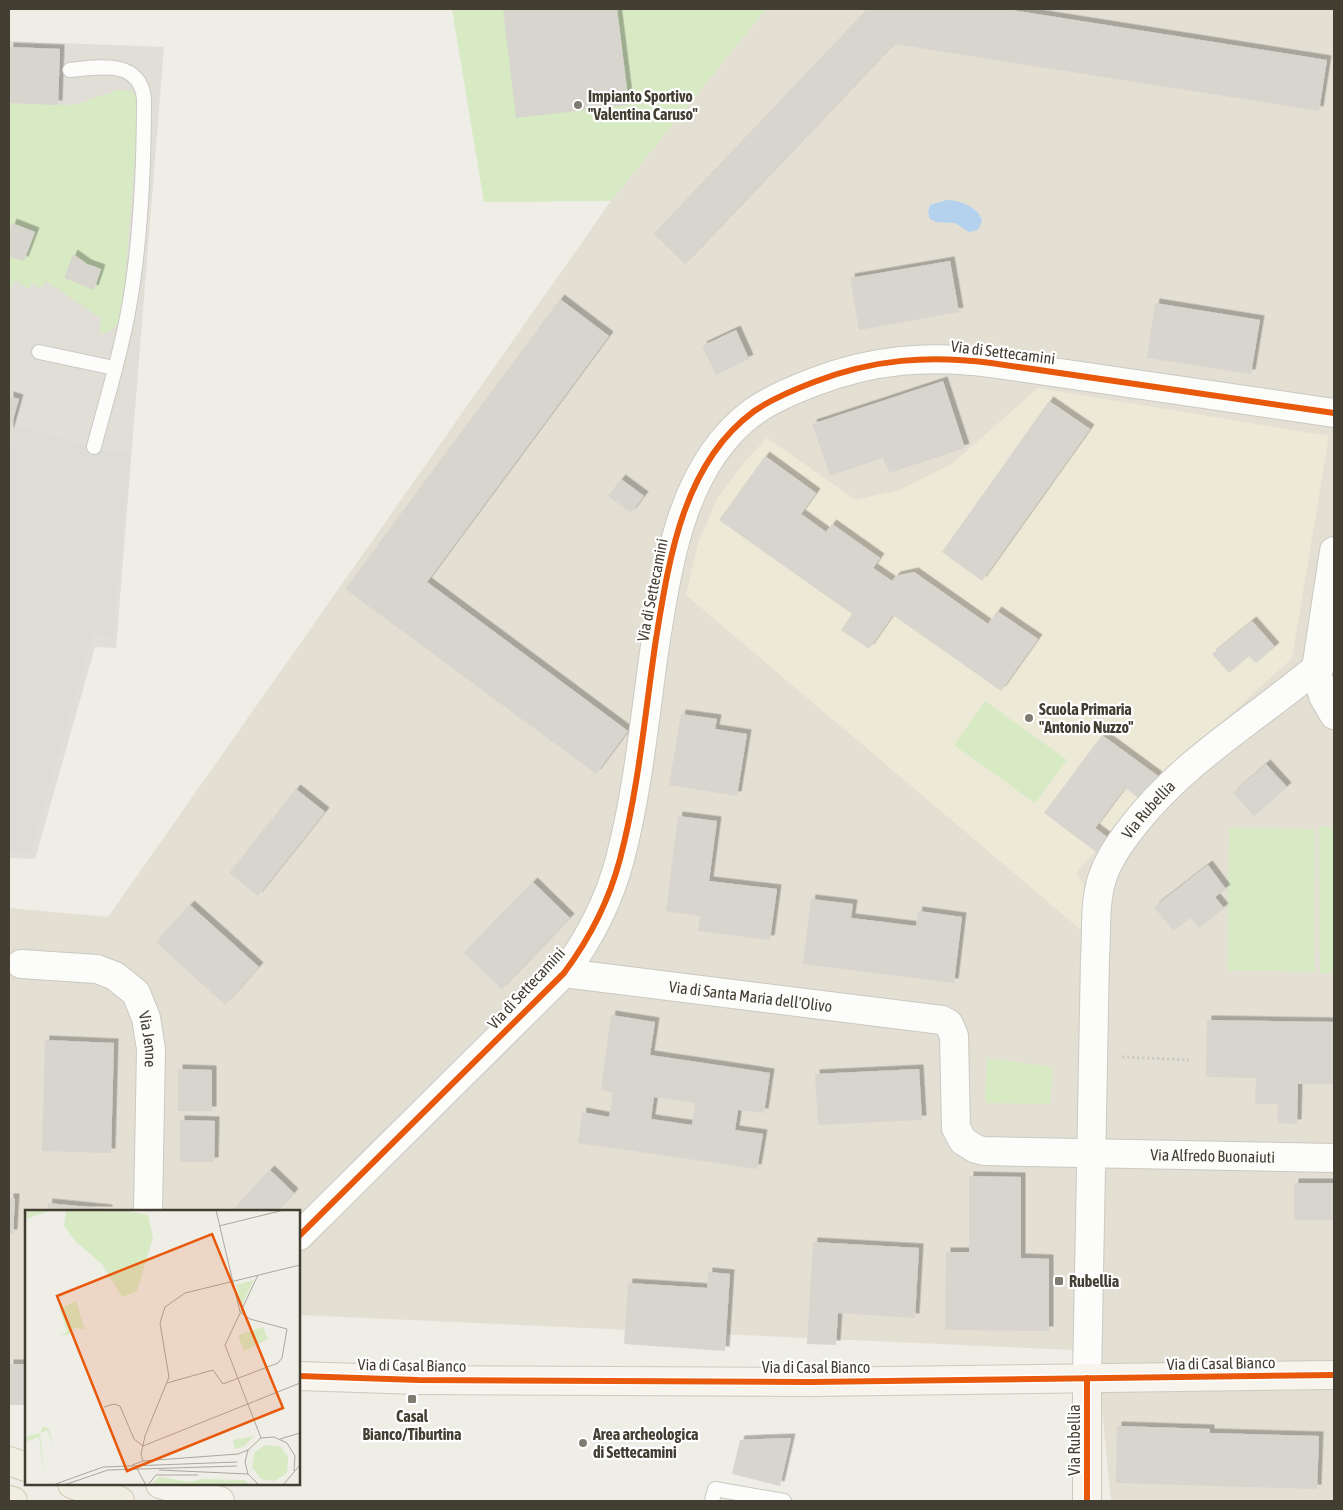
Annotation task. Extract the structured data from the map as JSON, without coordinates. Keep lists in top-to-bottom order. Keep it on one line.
{"streets":{"street":["Via di Settecamini","Via Rubellia","Via di Santa Maria dell'Olivo","Via Jenne","Via Alfredo Buonaiuti","Via di Casal Bianco"]},"crossings":[["Via di Settecamini","Via di Santa Maria dell'Olivo"],["Via Rubellia","Via Alfredo Buonaiuti"],["Via Rubellia","Via di Casal Bianco"],["Via di Santa Maria dell'Olivo","Via Alfredo Buonaiuti"]],"places":{"other":["Impianto Sportivo \"Valentina Caruso\"","Scuola Primaria \"Antonio Nuzzo\"","Area archeologica di Settecamini"],"transit":["Rubellia","Casal Bianco/Tiburtina"]}}
